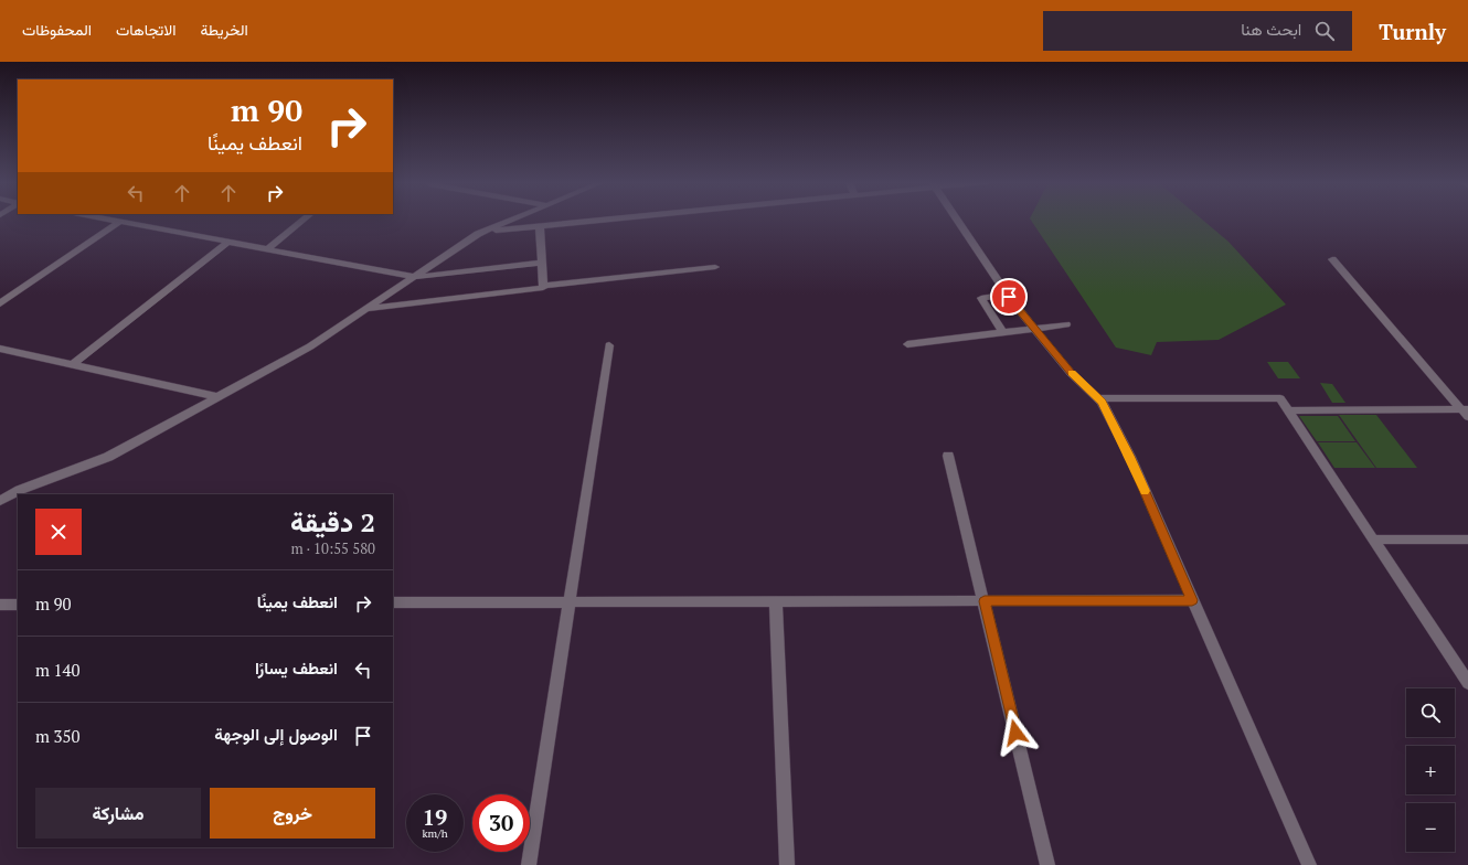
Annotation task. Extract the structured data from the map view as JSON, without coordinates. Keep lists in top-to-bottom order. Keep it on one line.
{"page":{"header":"Turnly","search":"ابحث هنا","nav":["الخريطة","الاتجاهات","المحفوظات"],"turn":["90 m","انعطف يمينًا"],"heading":["2 دقيقة","580 m · 10:55"],"list":[{"name":"انعطف يمينًا","value":"90 m"},{"name":"انعطف يسارًا","value":"140 m"},{"name":"الوصول إلى الوجهة","value":"350 m"}],"map_buttons":["+","−"],"buttons":["خروج","مشاركة"],"speed":"19 km/h","limit":"30"}}
